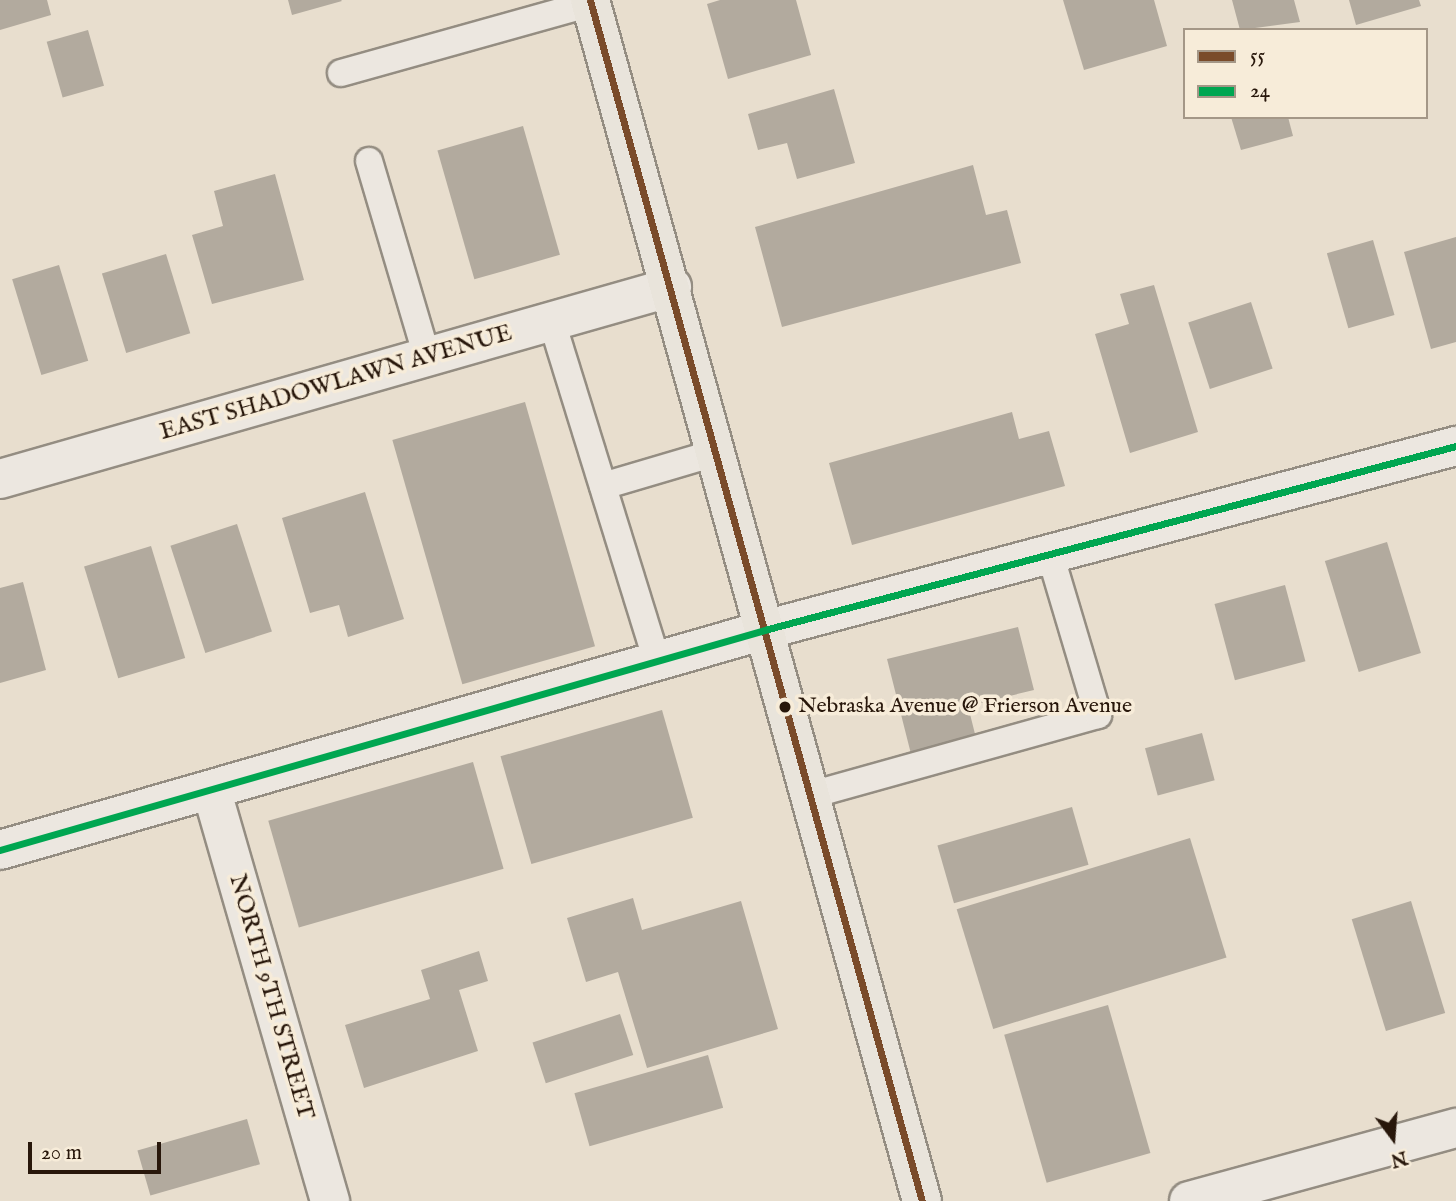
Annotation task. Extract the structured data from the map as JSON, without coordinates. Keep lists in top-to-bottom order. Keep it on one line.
{"streets":{"street":["EAST SHADOWLAWN AVENUE","NORTH 9TH STREET"]},"places":["Nebraska Avenue @ Frierson Avenue"],"lines":["transit line 55","transit line 24"],"legend":["55","24"],"scale_bar":"20 m","north":"bottom"}
